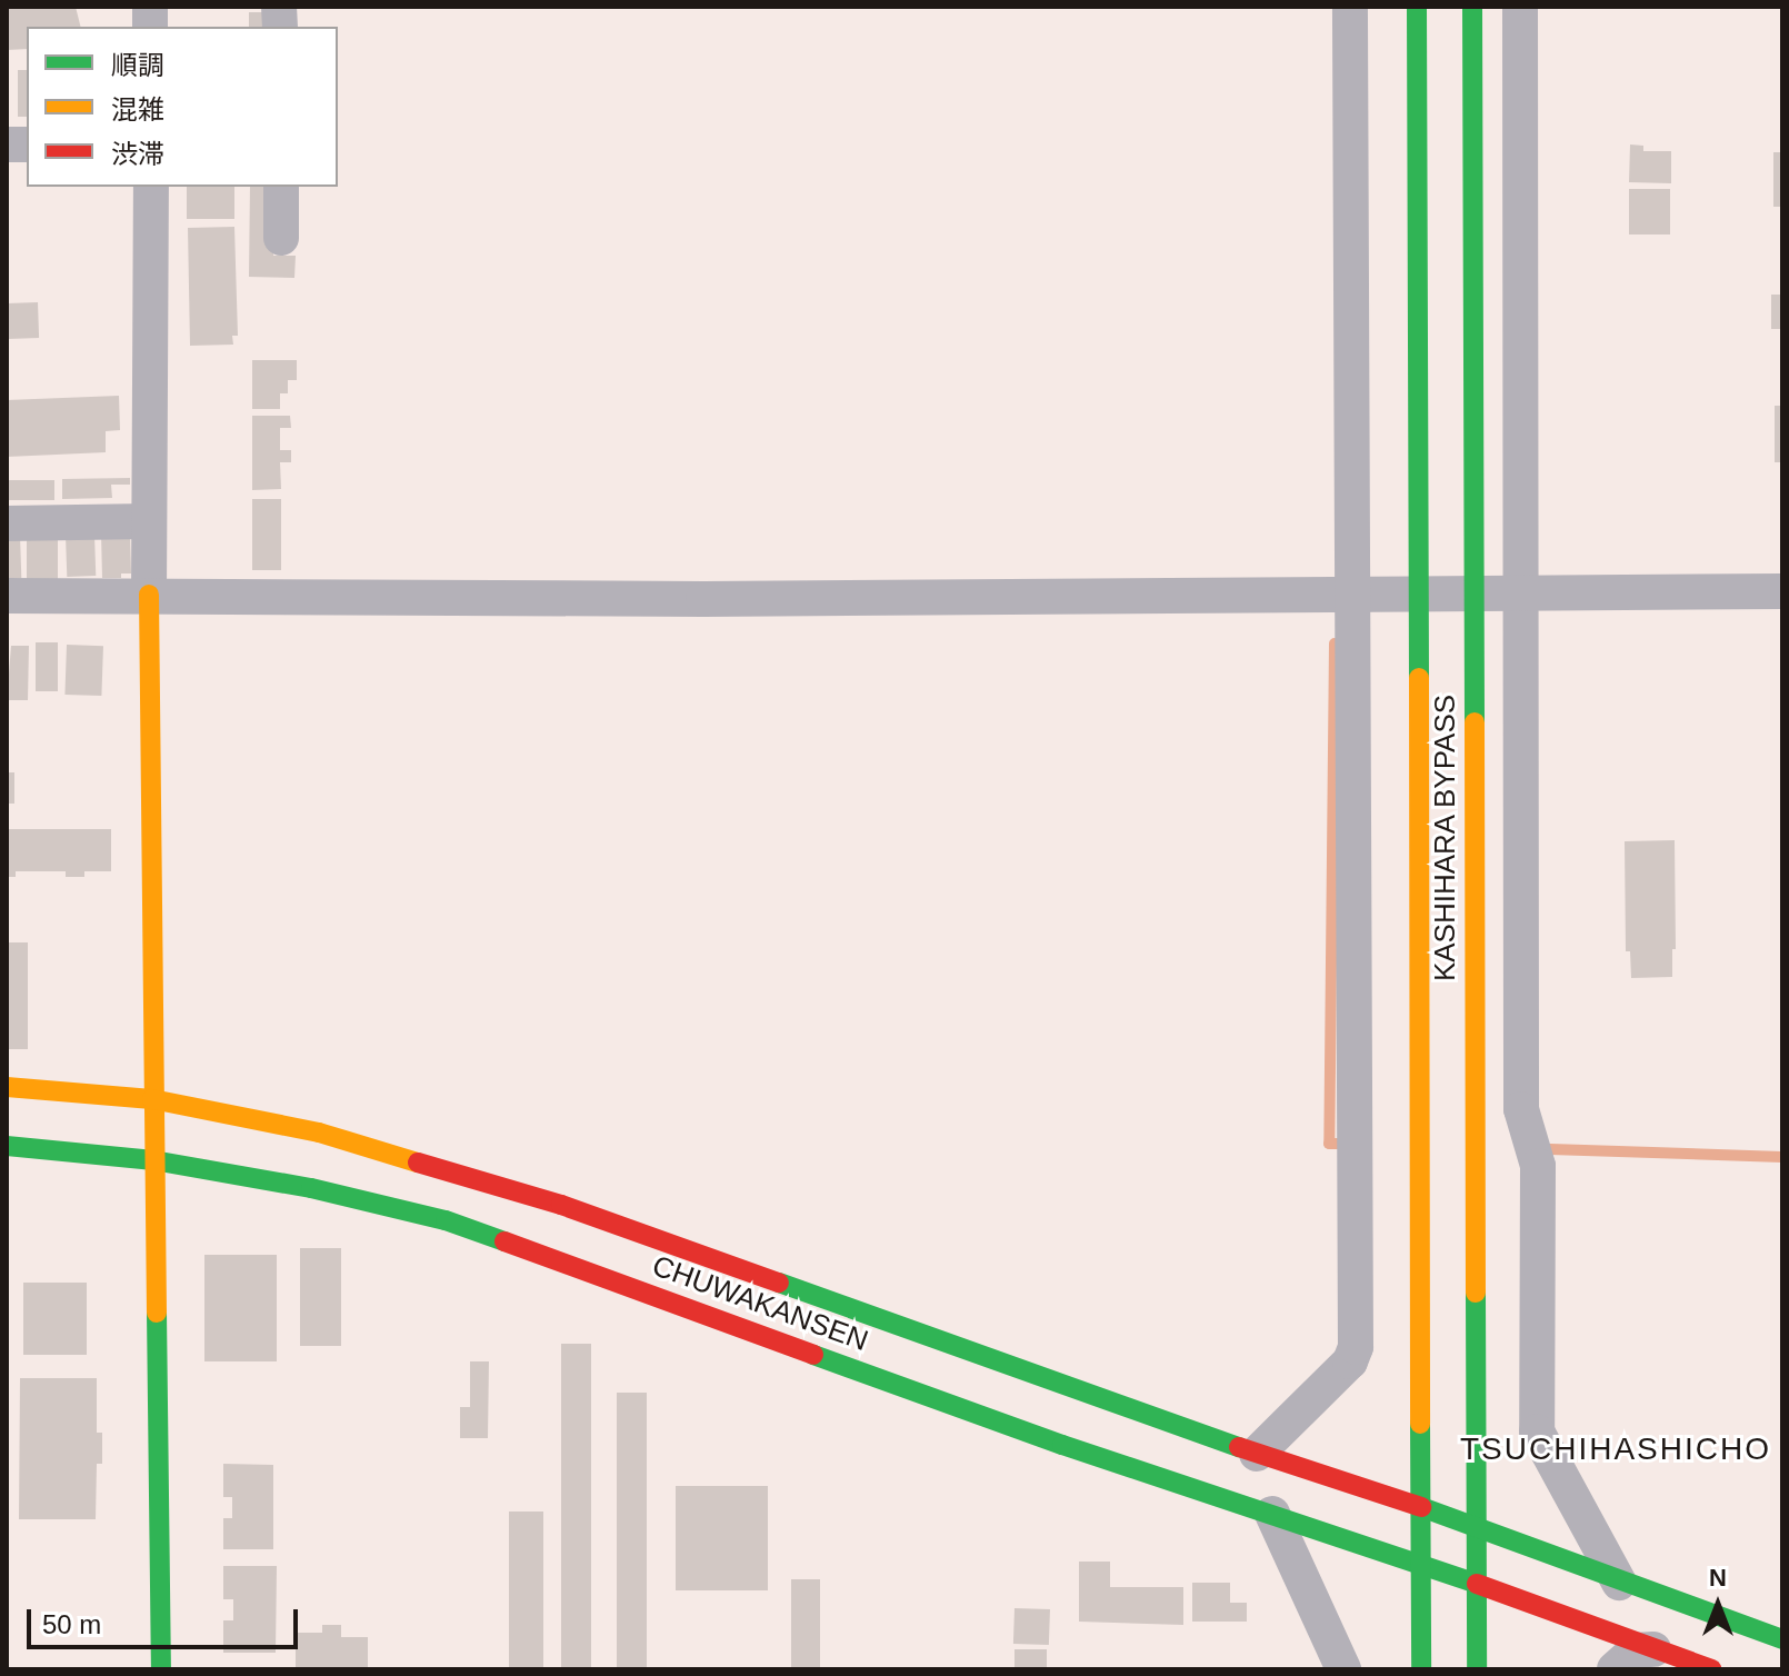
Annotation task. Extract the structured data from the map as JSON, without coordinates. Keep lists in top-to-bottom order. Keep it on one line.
{"streets":{"main road":["KASHIHARA BYPASS","CHUWAKANSEN"]},"crossings":[["KASHIHARA BYPASS","CHUWAKANSEN"]],"districts":["TSUCHIHASHICHO"],"legend":["順調","混雑","渋滞"],"scale_bar":"50 m","north":"top"}
